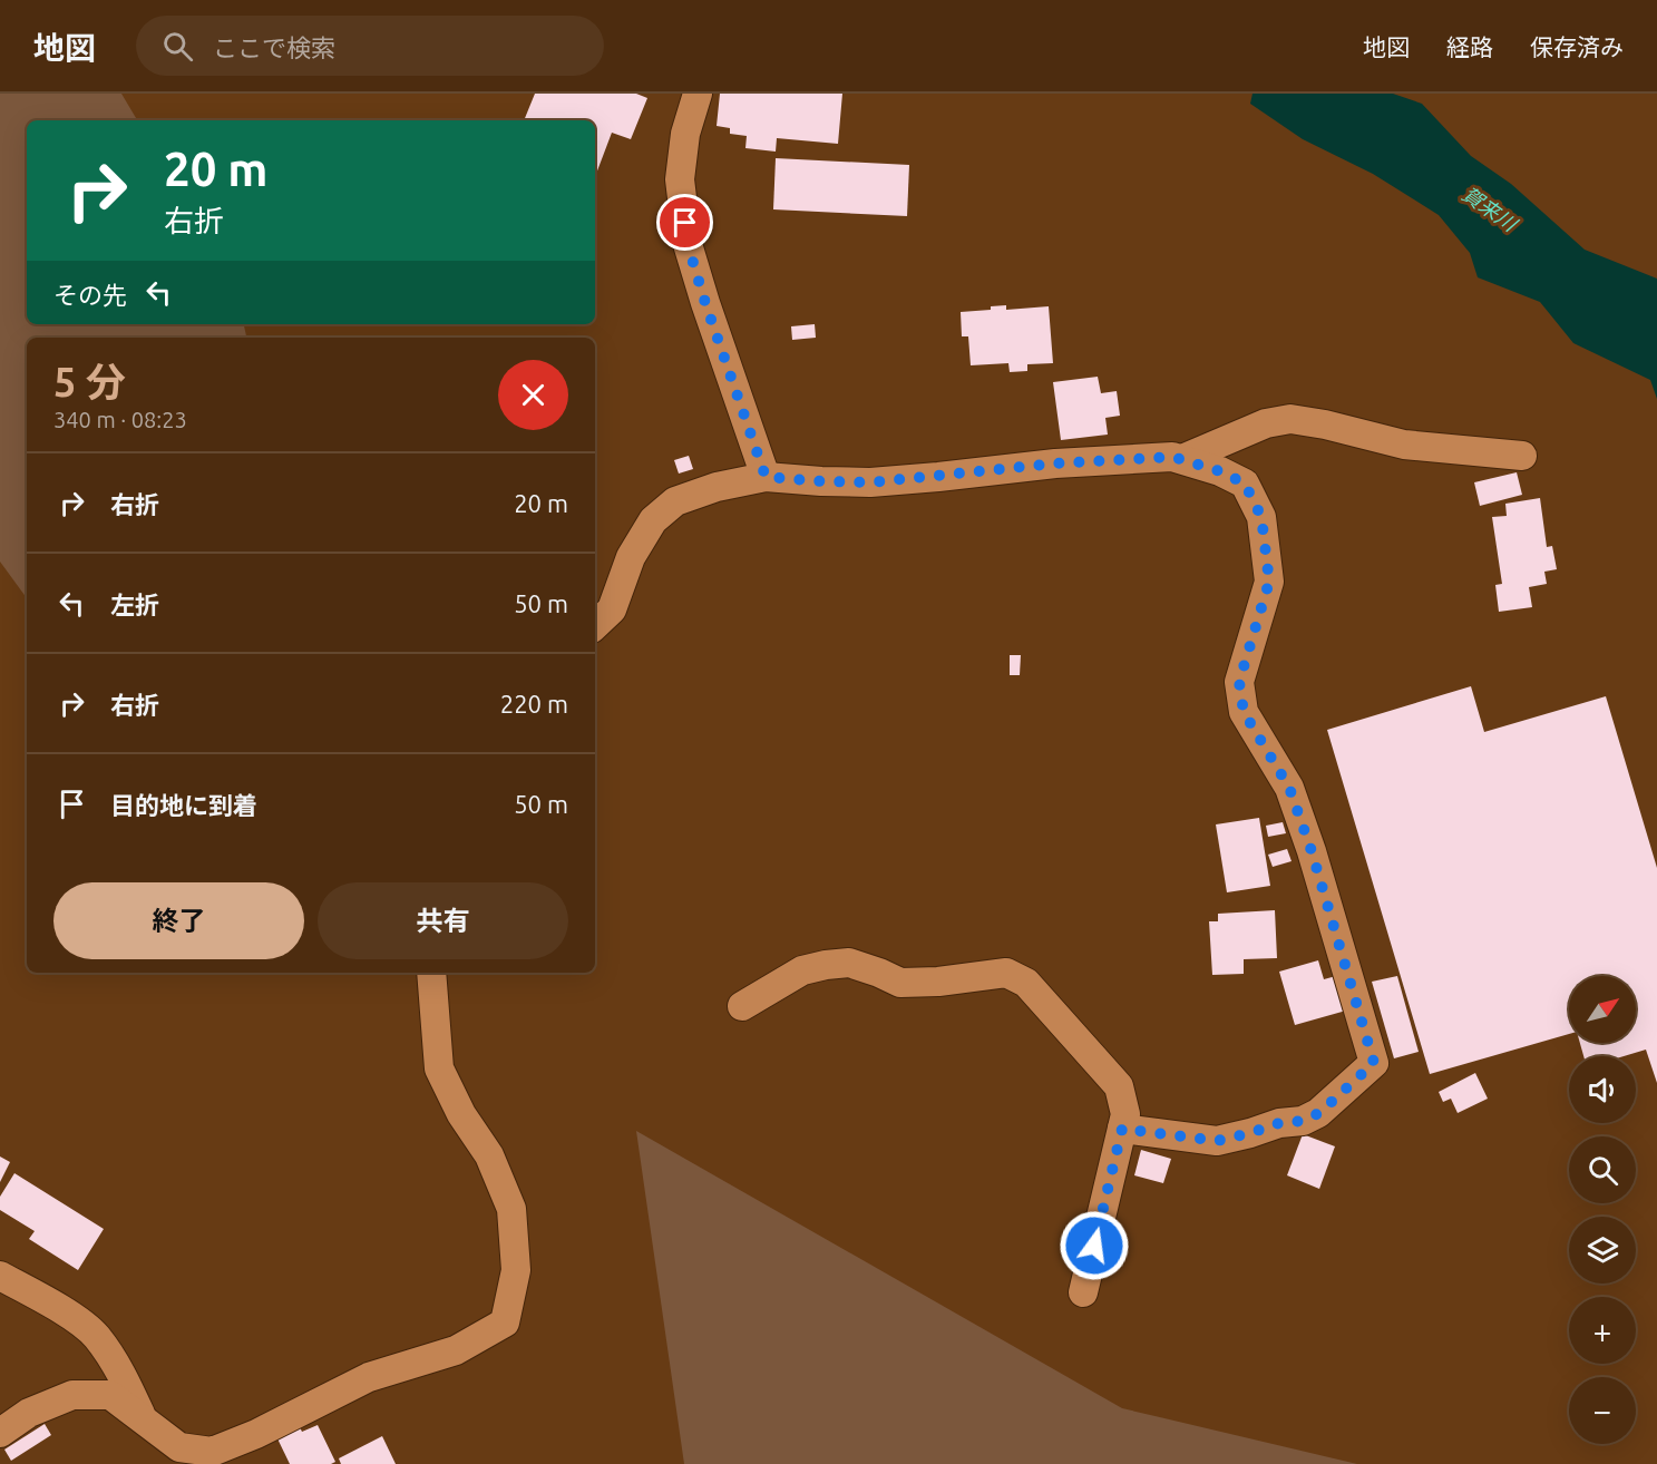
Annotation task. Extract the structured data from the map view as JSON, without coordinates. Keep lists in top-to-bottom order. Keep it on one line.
{"water":["賀来川"],"north":"top right","page":{"header":"地図","search":"ここで検索","nav":["地図","経路","保存済み"],"turn":["20 m","右折"],"then":"その先","heading":["5 分","340 m · 08:23"],"list":[{"name":"右折","value":"20 m"},{"name":"左折","value":"50 m"},{"name":"右折","value":"220 m"},{"name":"目的地に到着","value":"50 m"}],"buttons":["終了","共有"],"map_buttons":["+","−"]}}
